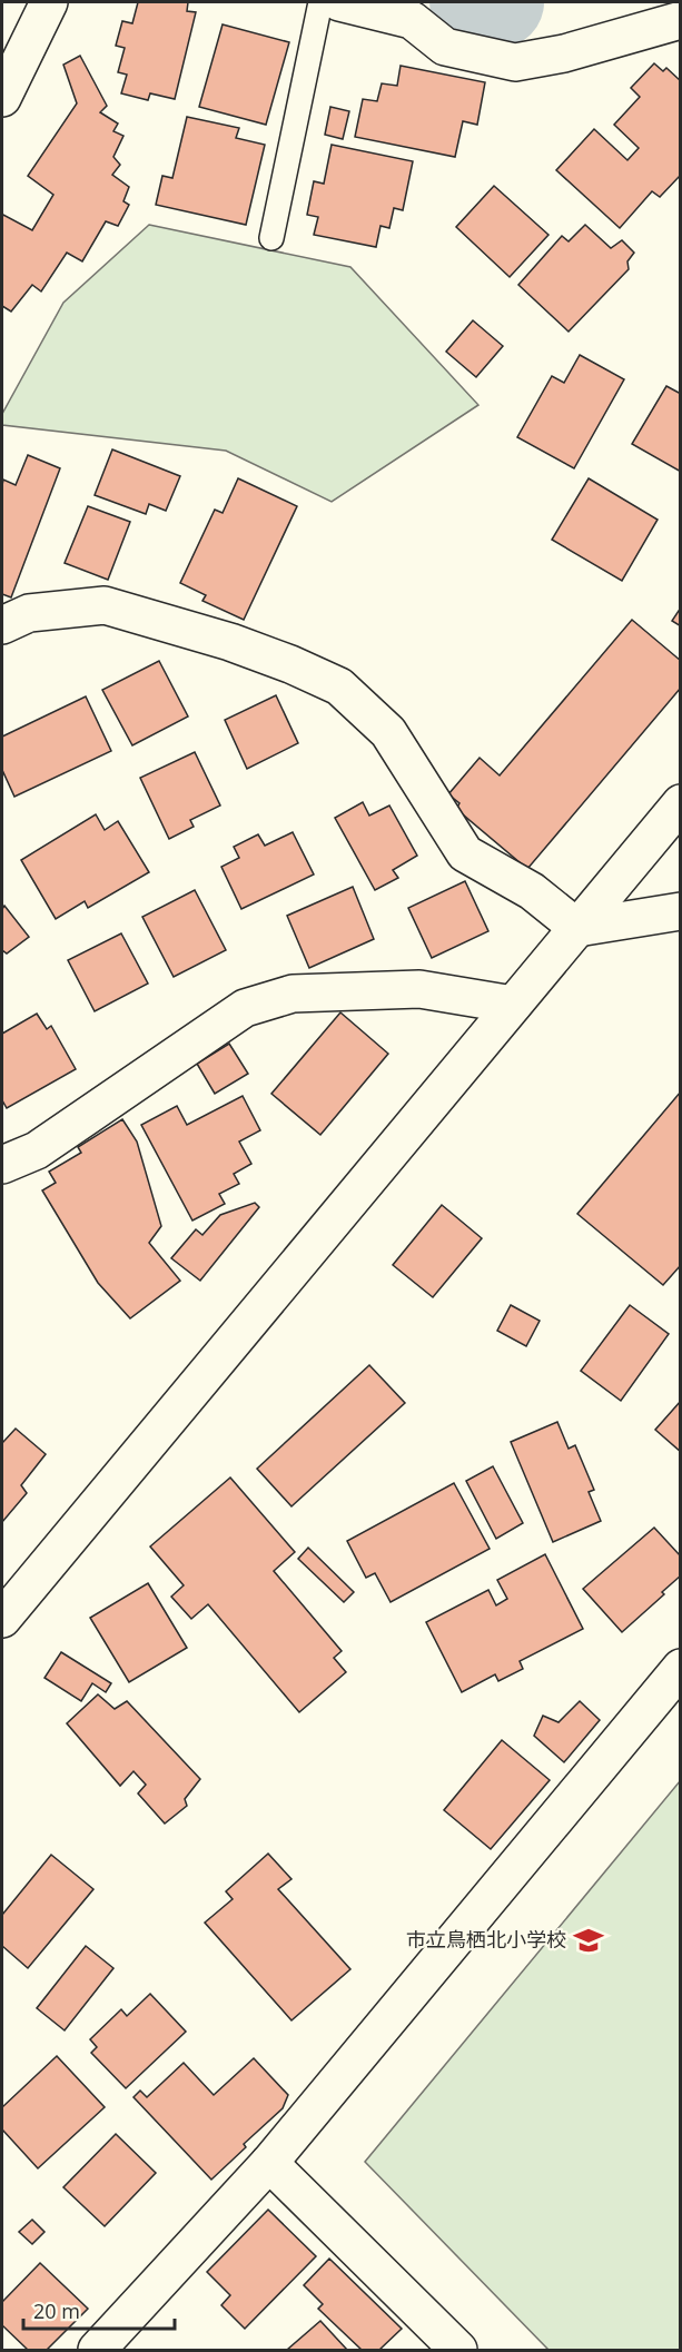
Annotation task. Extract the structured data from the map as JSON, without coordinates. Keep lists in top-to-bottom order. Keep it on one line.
{"places":{"school or university":["市立鳥栖北小学校"]},"scale_bar":"20 m"}
